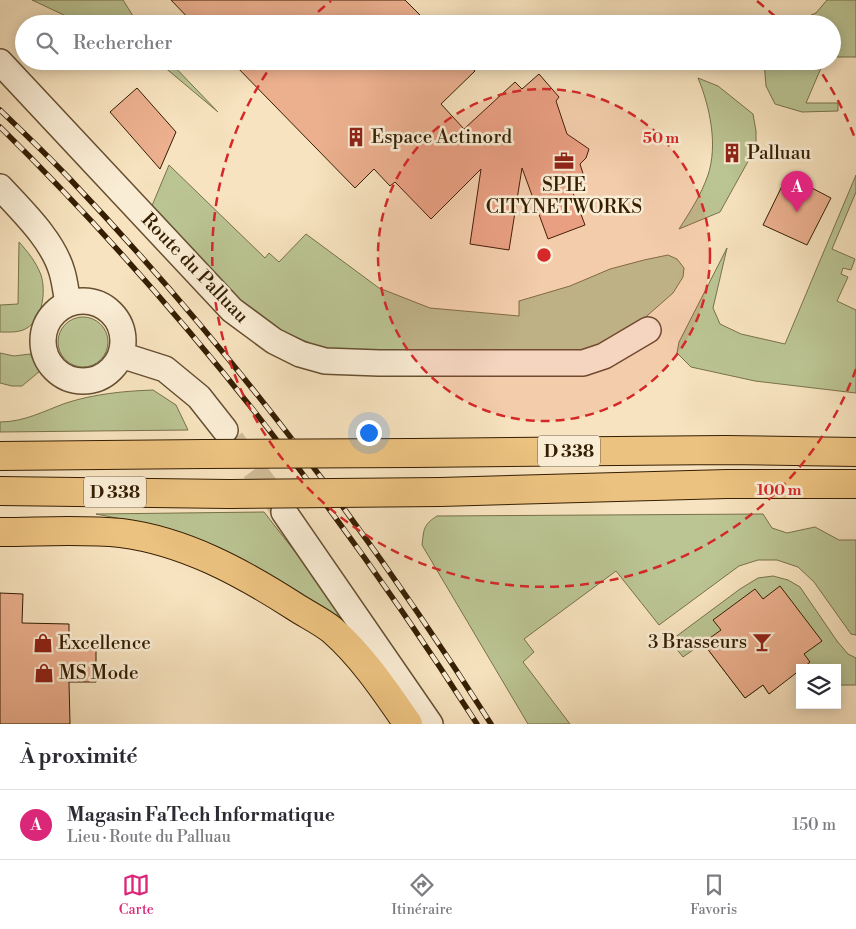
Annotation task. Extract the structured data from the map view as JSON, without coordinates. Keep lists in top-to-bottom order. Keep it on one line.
{"streets":{"highway":["D 338"],"street":["Route du Palluau"]},"places":{"building":["Espace Actinord","Palluau"],"office":["SPIE CITYNETWORKS"],"bar":["3 Brasseurs"],"shop":["Excellence","MS Mode"]},"page":{"search":"Rechercher","pins":"A","heading":"À proximité","list":[{"mark":"A","name":"Magasin FaTech Informatique","note":"Lieu · Route du Palluau","value":"150 m"}],"nav":["Carte","Itinéraire","Favoris"]},"rings":["50 m","100 m"]}
